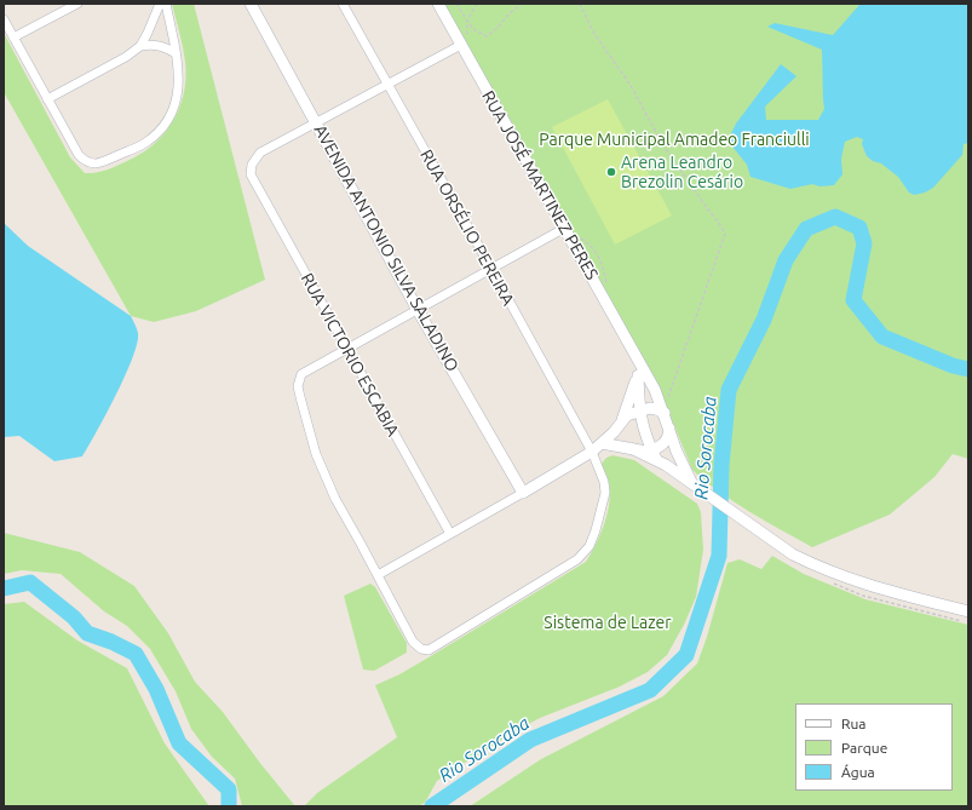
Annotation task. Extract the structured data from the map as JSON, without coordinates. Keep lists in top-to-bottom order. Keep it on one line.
{"streets":{"main road":["RUA JOSÉ MARTINEZ PERES","AVENIDA ANTONIO SILVA SALADINO"],"street":["RUA ORSÉLIO PEREIRA","RUA VICTORIO ESCABIA"]},"crossings":[["AVENIDA ANTONIO SILVA SALADINO","RUA VICTORIO ESCABIA"]],"water":["Rio Sorocaba"],"parks":["Parque Municipal Amadeo Franciulli","Sistema de Lazer"],"places":["Arena Leandro Brezolin Cesário"],"legend":["Rua","Parque","Água"]}
